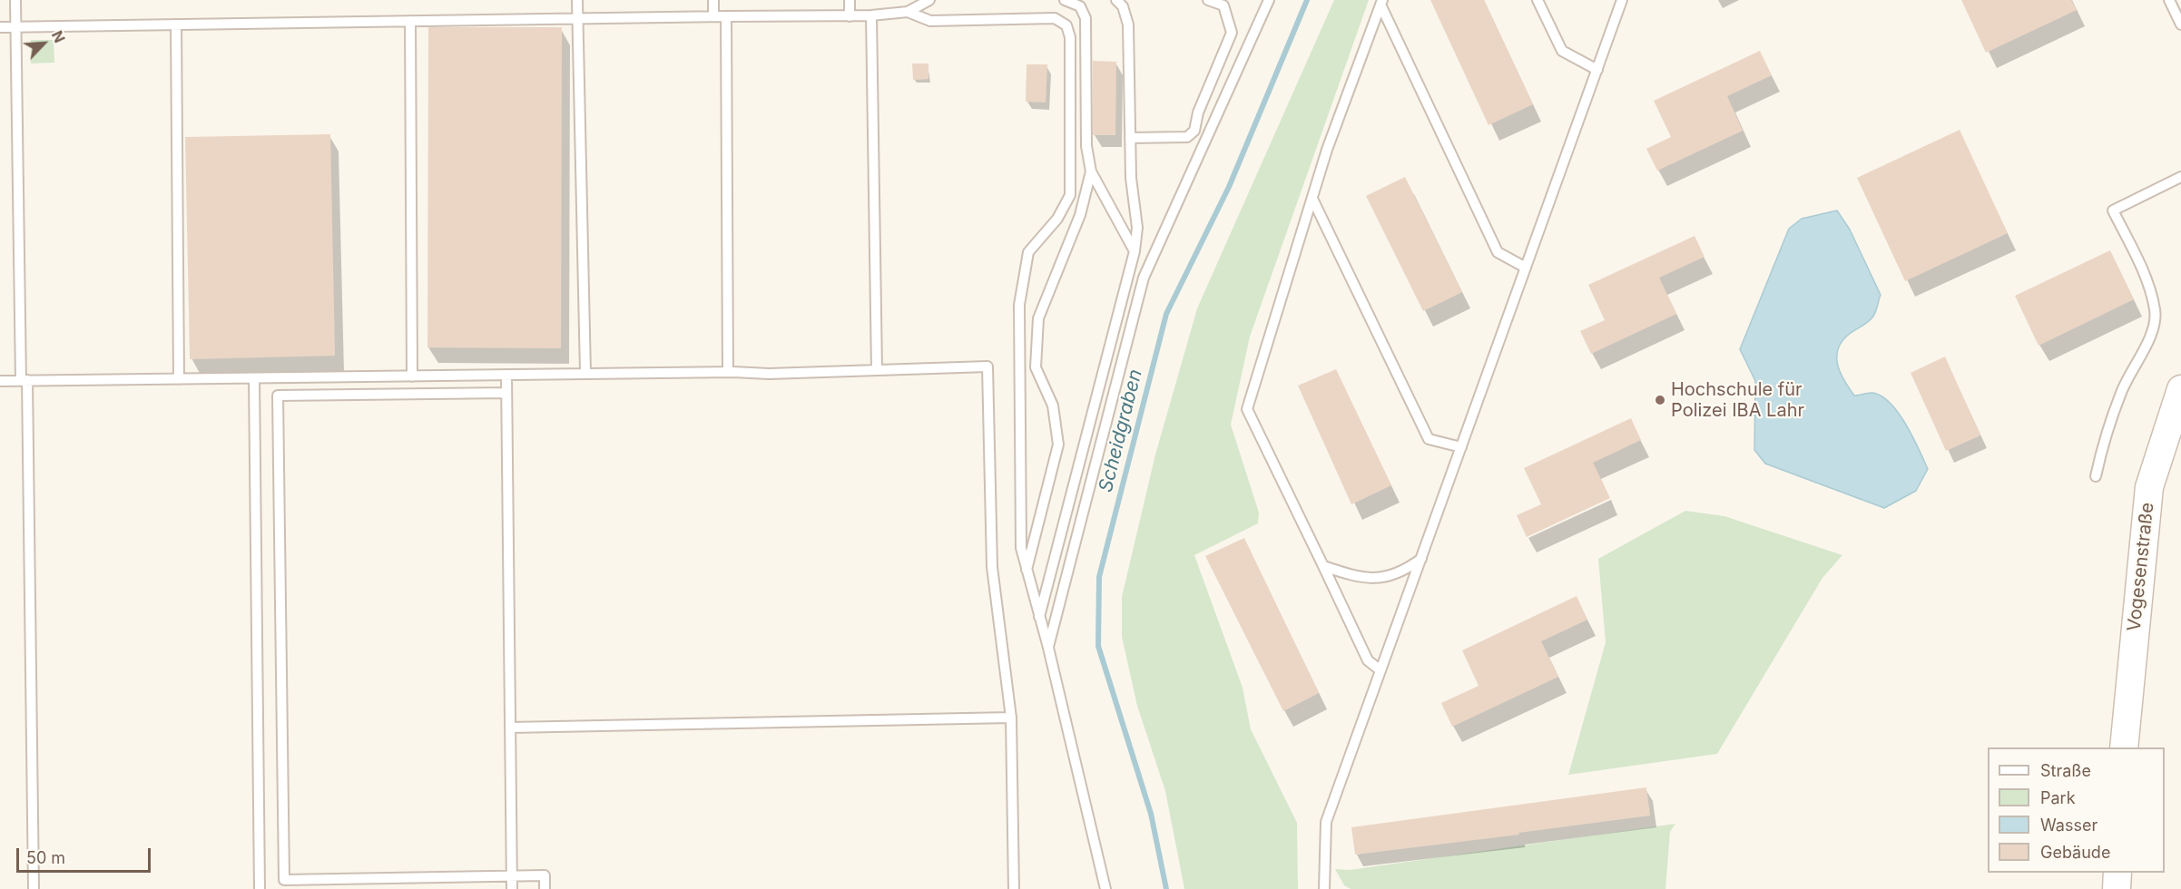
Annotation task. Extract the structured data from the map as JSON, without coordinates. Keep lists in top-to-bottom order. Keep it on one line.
{"streets":{"street":["Vogesenstraße"]},"water":["Scheidgraben"],"places":["Hochschule für Polizei IBA Lahr"],"legend":["Straße","Park","Wasser","Gebäude"],"scale_bar":"50 m","north":"top right"}
